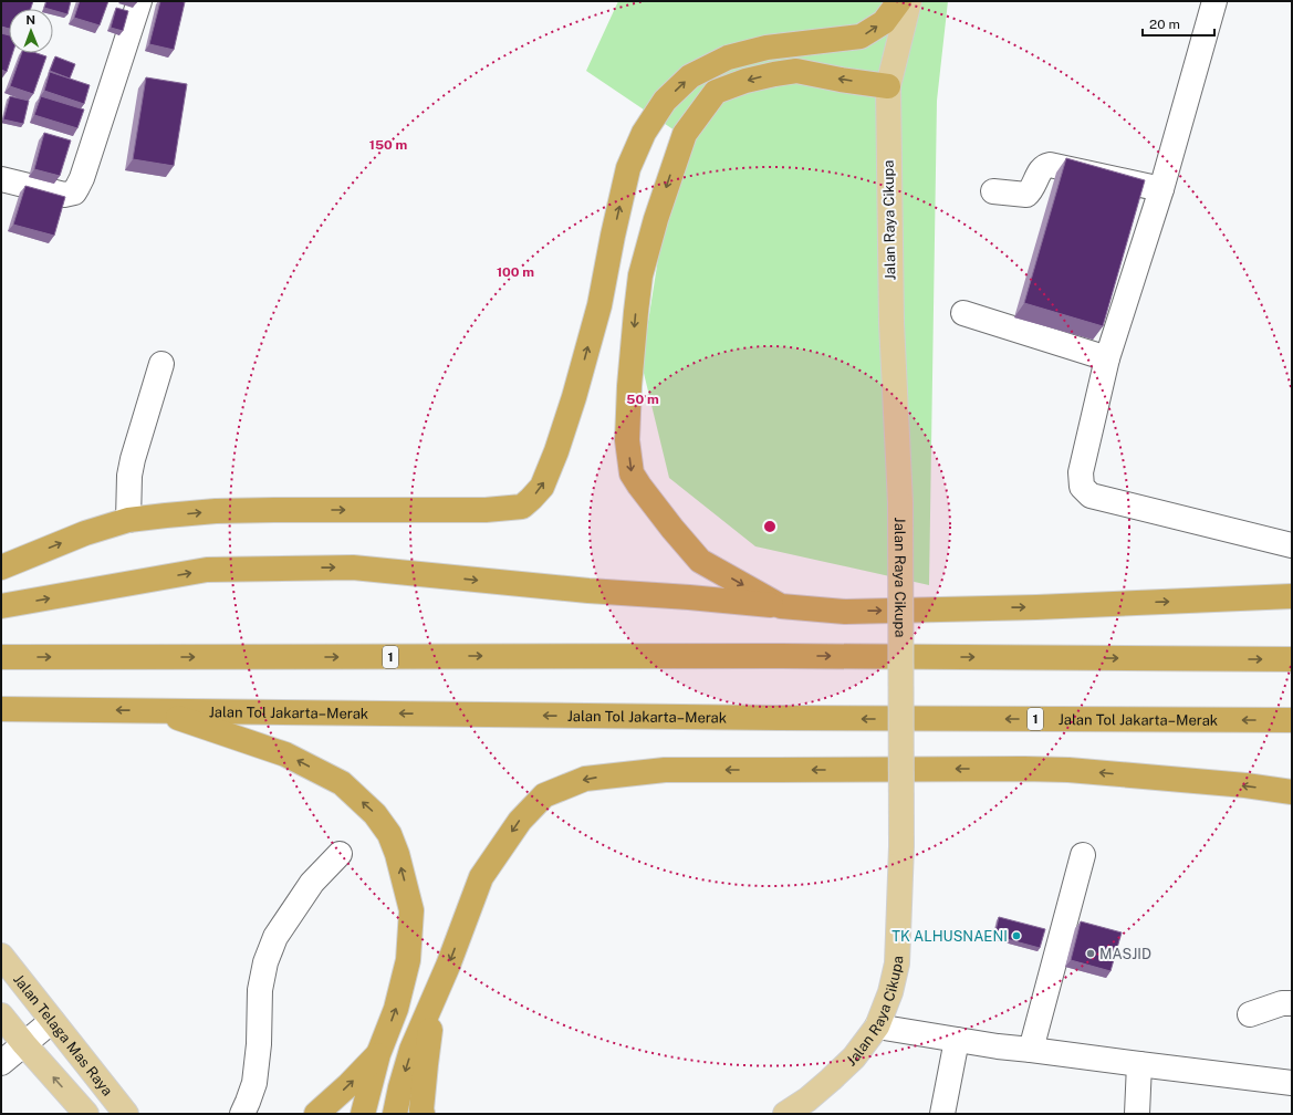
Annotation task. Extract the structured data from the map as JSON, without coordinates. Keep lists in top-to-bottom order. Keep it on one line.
{"streets":{"highway":["1","Jalan Tol Jakarta–Merak"],"main road":["Jalan Raya Cikupa","Jalan Telaga Mas Raya"]},"places":["TK ALHUSNAENI","MASJID"],"scale_bar":"20 m","north":"top","rings":["150 m","100 m","50 m"]}
